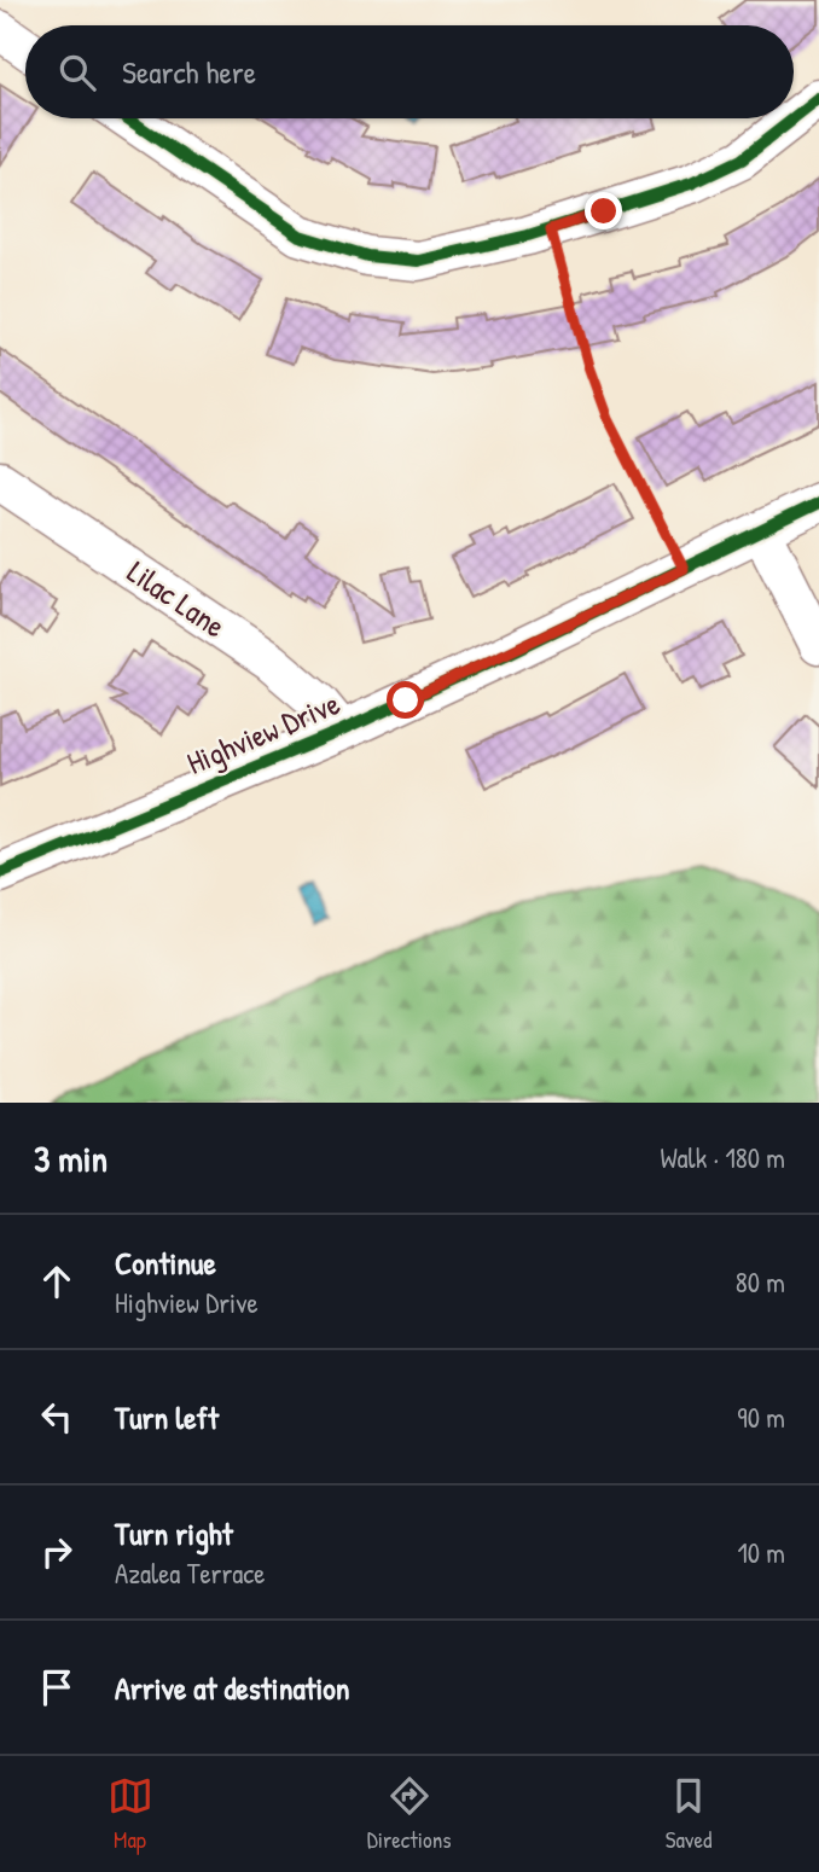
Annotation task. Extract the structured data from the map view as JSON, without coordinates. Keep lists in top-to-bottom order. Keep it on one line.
{"streets":{"street":["Lilac Lane","Highview Drive"]},"crossings":[["Lilac Lane","Highview Drive"]],"page":{"search":"Search here","heading":["3 min","Walk · 180 m"],"list":[["Continue","Highview Drive","80 m"],["Turn left","90 m"],["Turn right","Azalea Terrace","10 m"],"Arrive at destination"],"nav":["Map","Directions","Saved"]}}
